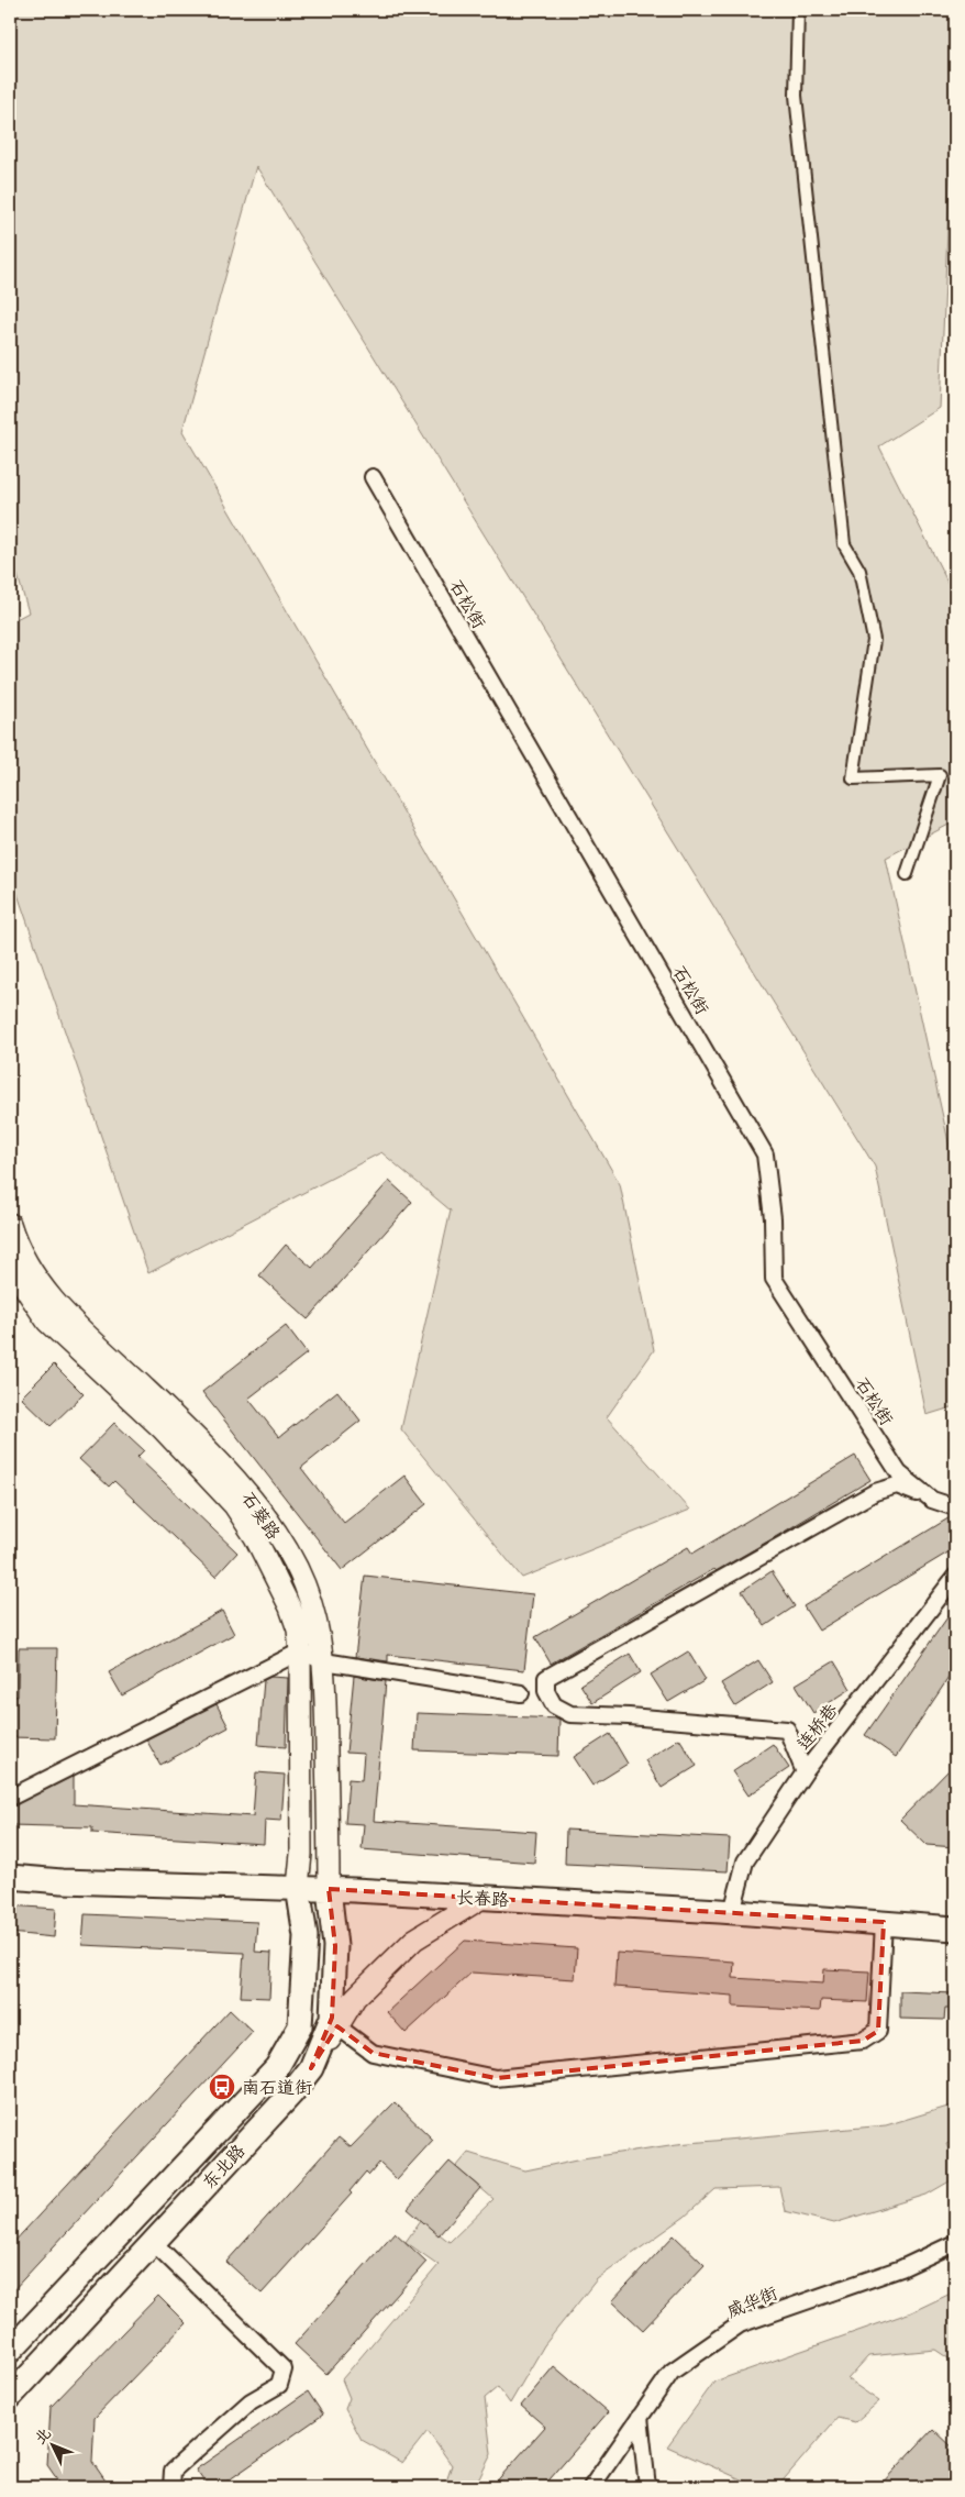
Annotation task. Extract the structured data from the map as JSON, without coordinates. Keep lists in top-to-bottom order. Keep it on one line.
{"streets":{"main road":["石葵路","长春路","东北路"],"street":["石松街","连桥巷","威华街"]},"crossings":[["石葵路","长春路"],["石葵路","东北路"],["连桥巷","长春路"],["长春路","东北路"]],"places":{"bus stop":["南石道街"]},"north":"top left"}
